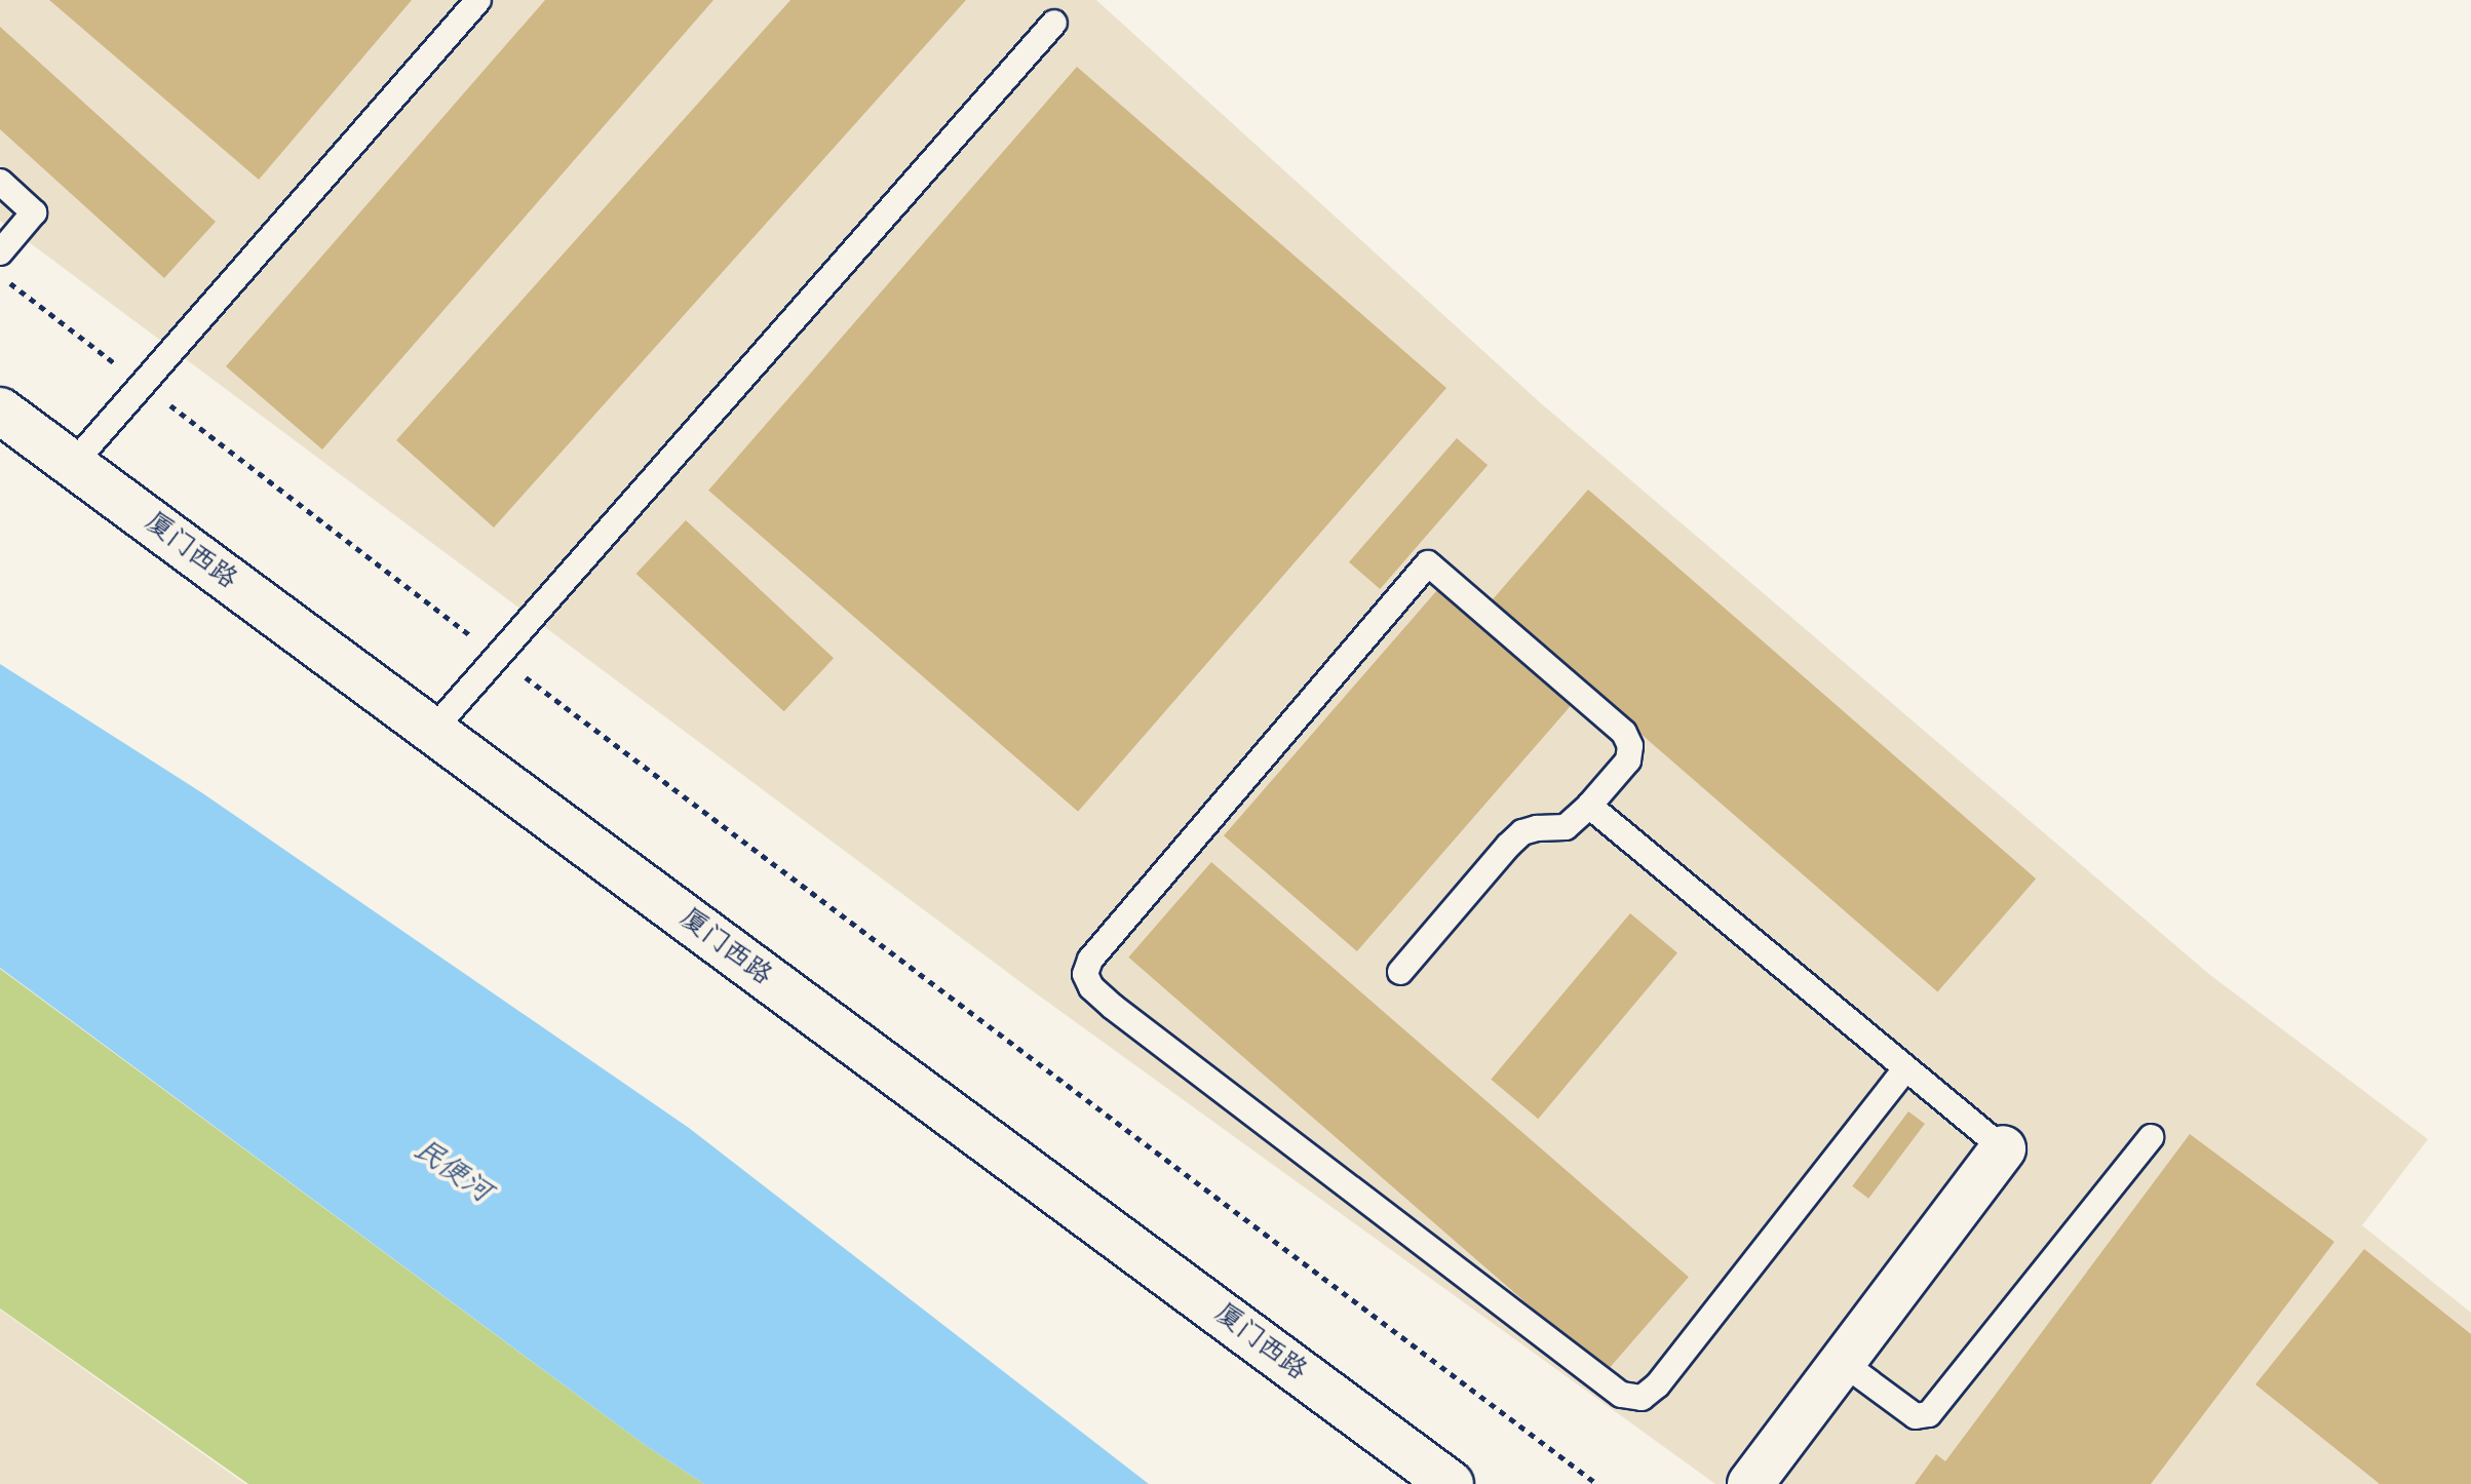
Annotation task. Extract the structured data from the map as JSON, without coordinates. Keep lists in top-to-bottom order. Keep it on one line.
{"streets":{"street":["厦门西路"]},"water":["民便河"]}
